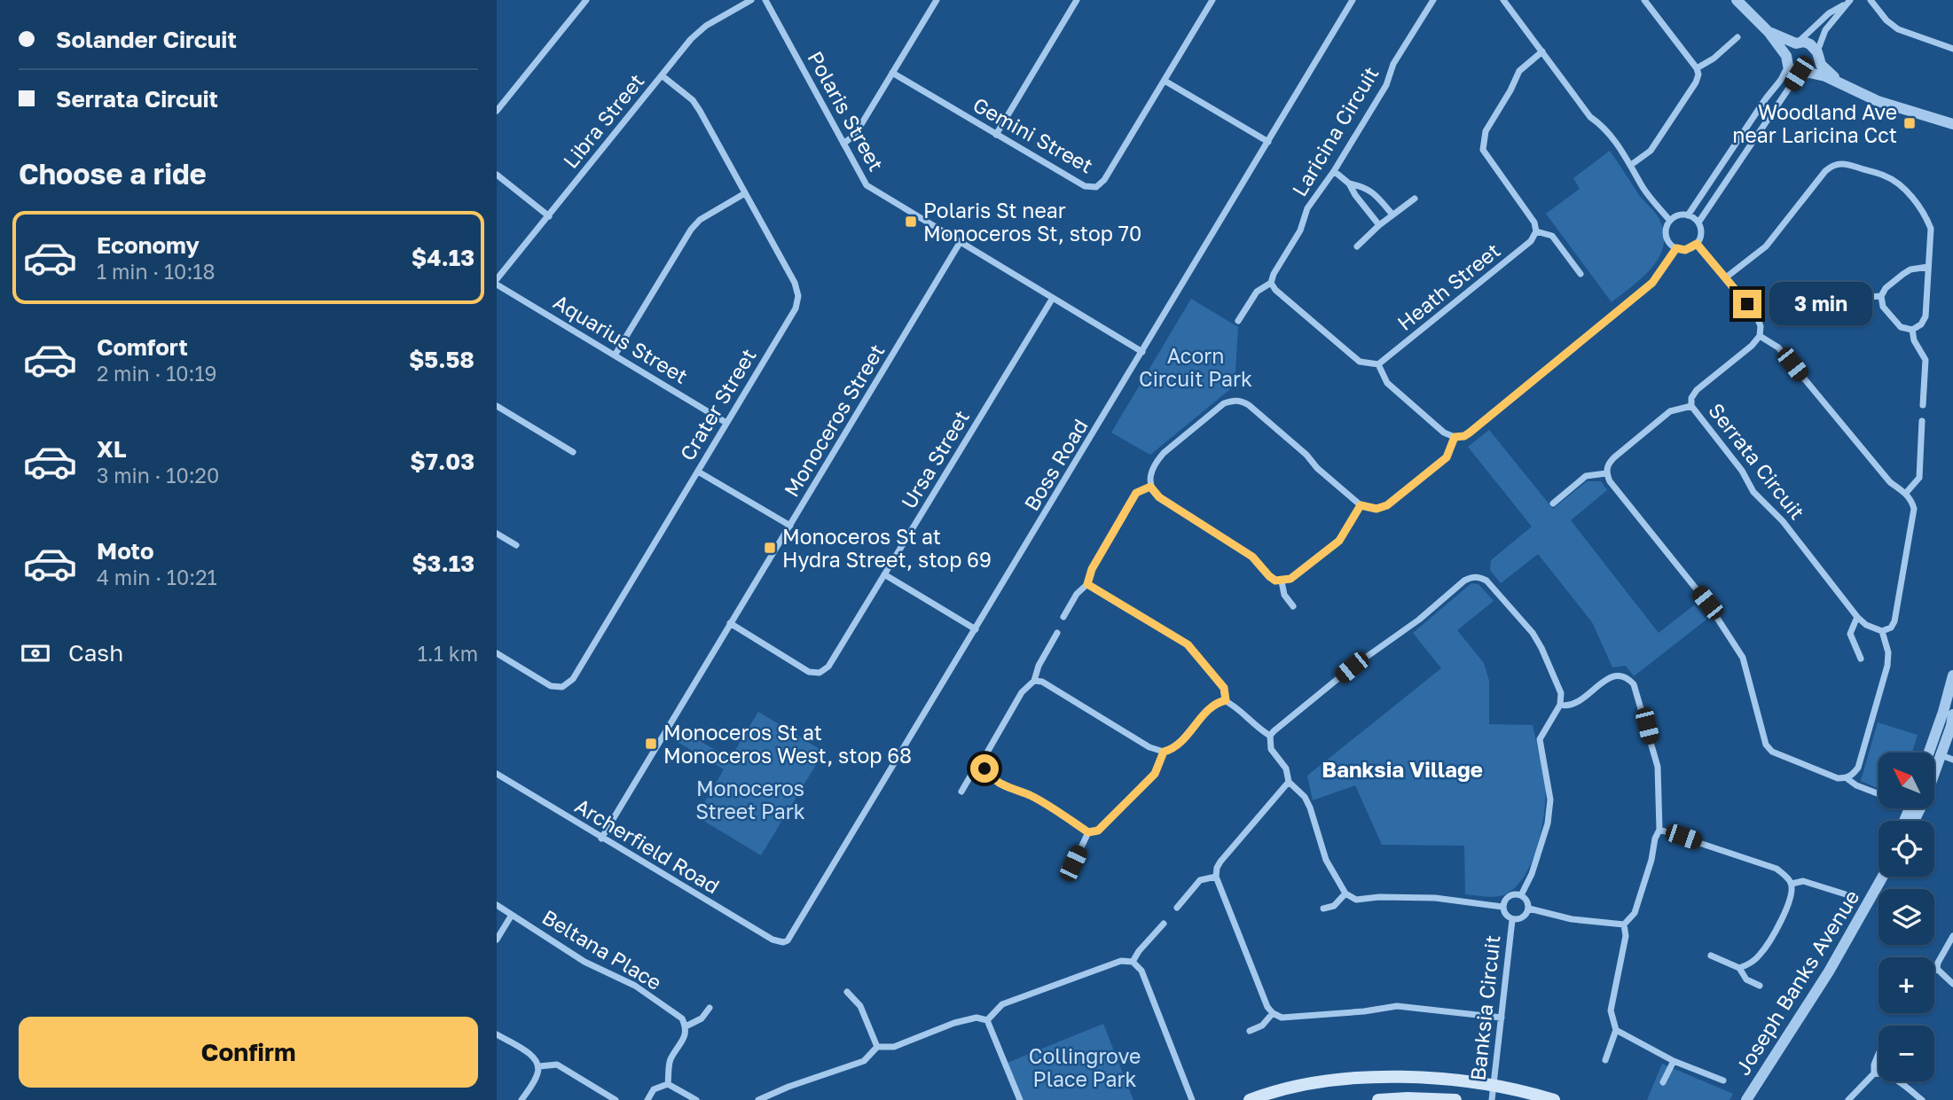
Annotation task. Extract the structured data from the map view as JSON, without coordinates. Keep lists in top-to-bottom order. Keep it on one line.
{"streets":{"street":["Polaris Street","Libra Street","Laricina Circuit","Gemini Street","Heath Street","Aquarius Street","Crater Street","Monoceros Street","Ursa Street","Serrata Circuit","Boss Road","Archerfield Road","Beltana Place","Joseph Banks Avenue","Banksia Circuit"]},"crossings":[["Polaris Street","Monoceros Street"],["Polaris Street","Ursa Street"],["Polaris Street","Boss Road"],["Libra Street","Aquarius Street"],["Libra Street","Crater Street"],["Aquarius Street","Crater Street"],["Monoceros Street","Ursa Street"],["Monoceros Street","Archerfield Road"],["Boss Road","Archerfield Road"]],"districts":["Banksia Village"],"parks":["Acorn Circuit Park","Monoceros Street Park","Collingrove Place Park"],"places":{"transit":["Woodland Ave near Laricina Cct","Polaris St near Monoceros St, stop 70","Monoceros St at Hydra Street, stop 69","Monoceros St at Monoceros West, stop 68"]},"north":"top left","page":{"banner":["Solander Circuit","Serrata Circuit"],"heading":"Choose a ride","list":[{"name":"Economy","note":"1 min · 10:18","value":"$4.13"},{"name":"Comfort","note":"2 min · 10:19","value":"$5.58"},{"name":"XL","note":"3 min · 10:20","value":"$7.03"},{"name":"Moto","note":"4 min · 10:21","value":"$3.13"}],"bubble":"3 min","pay":["Cash","1.1 km"],"map_buttons":["+","−"],"buttons":"Confirm"}}
